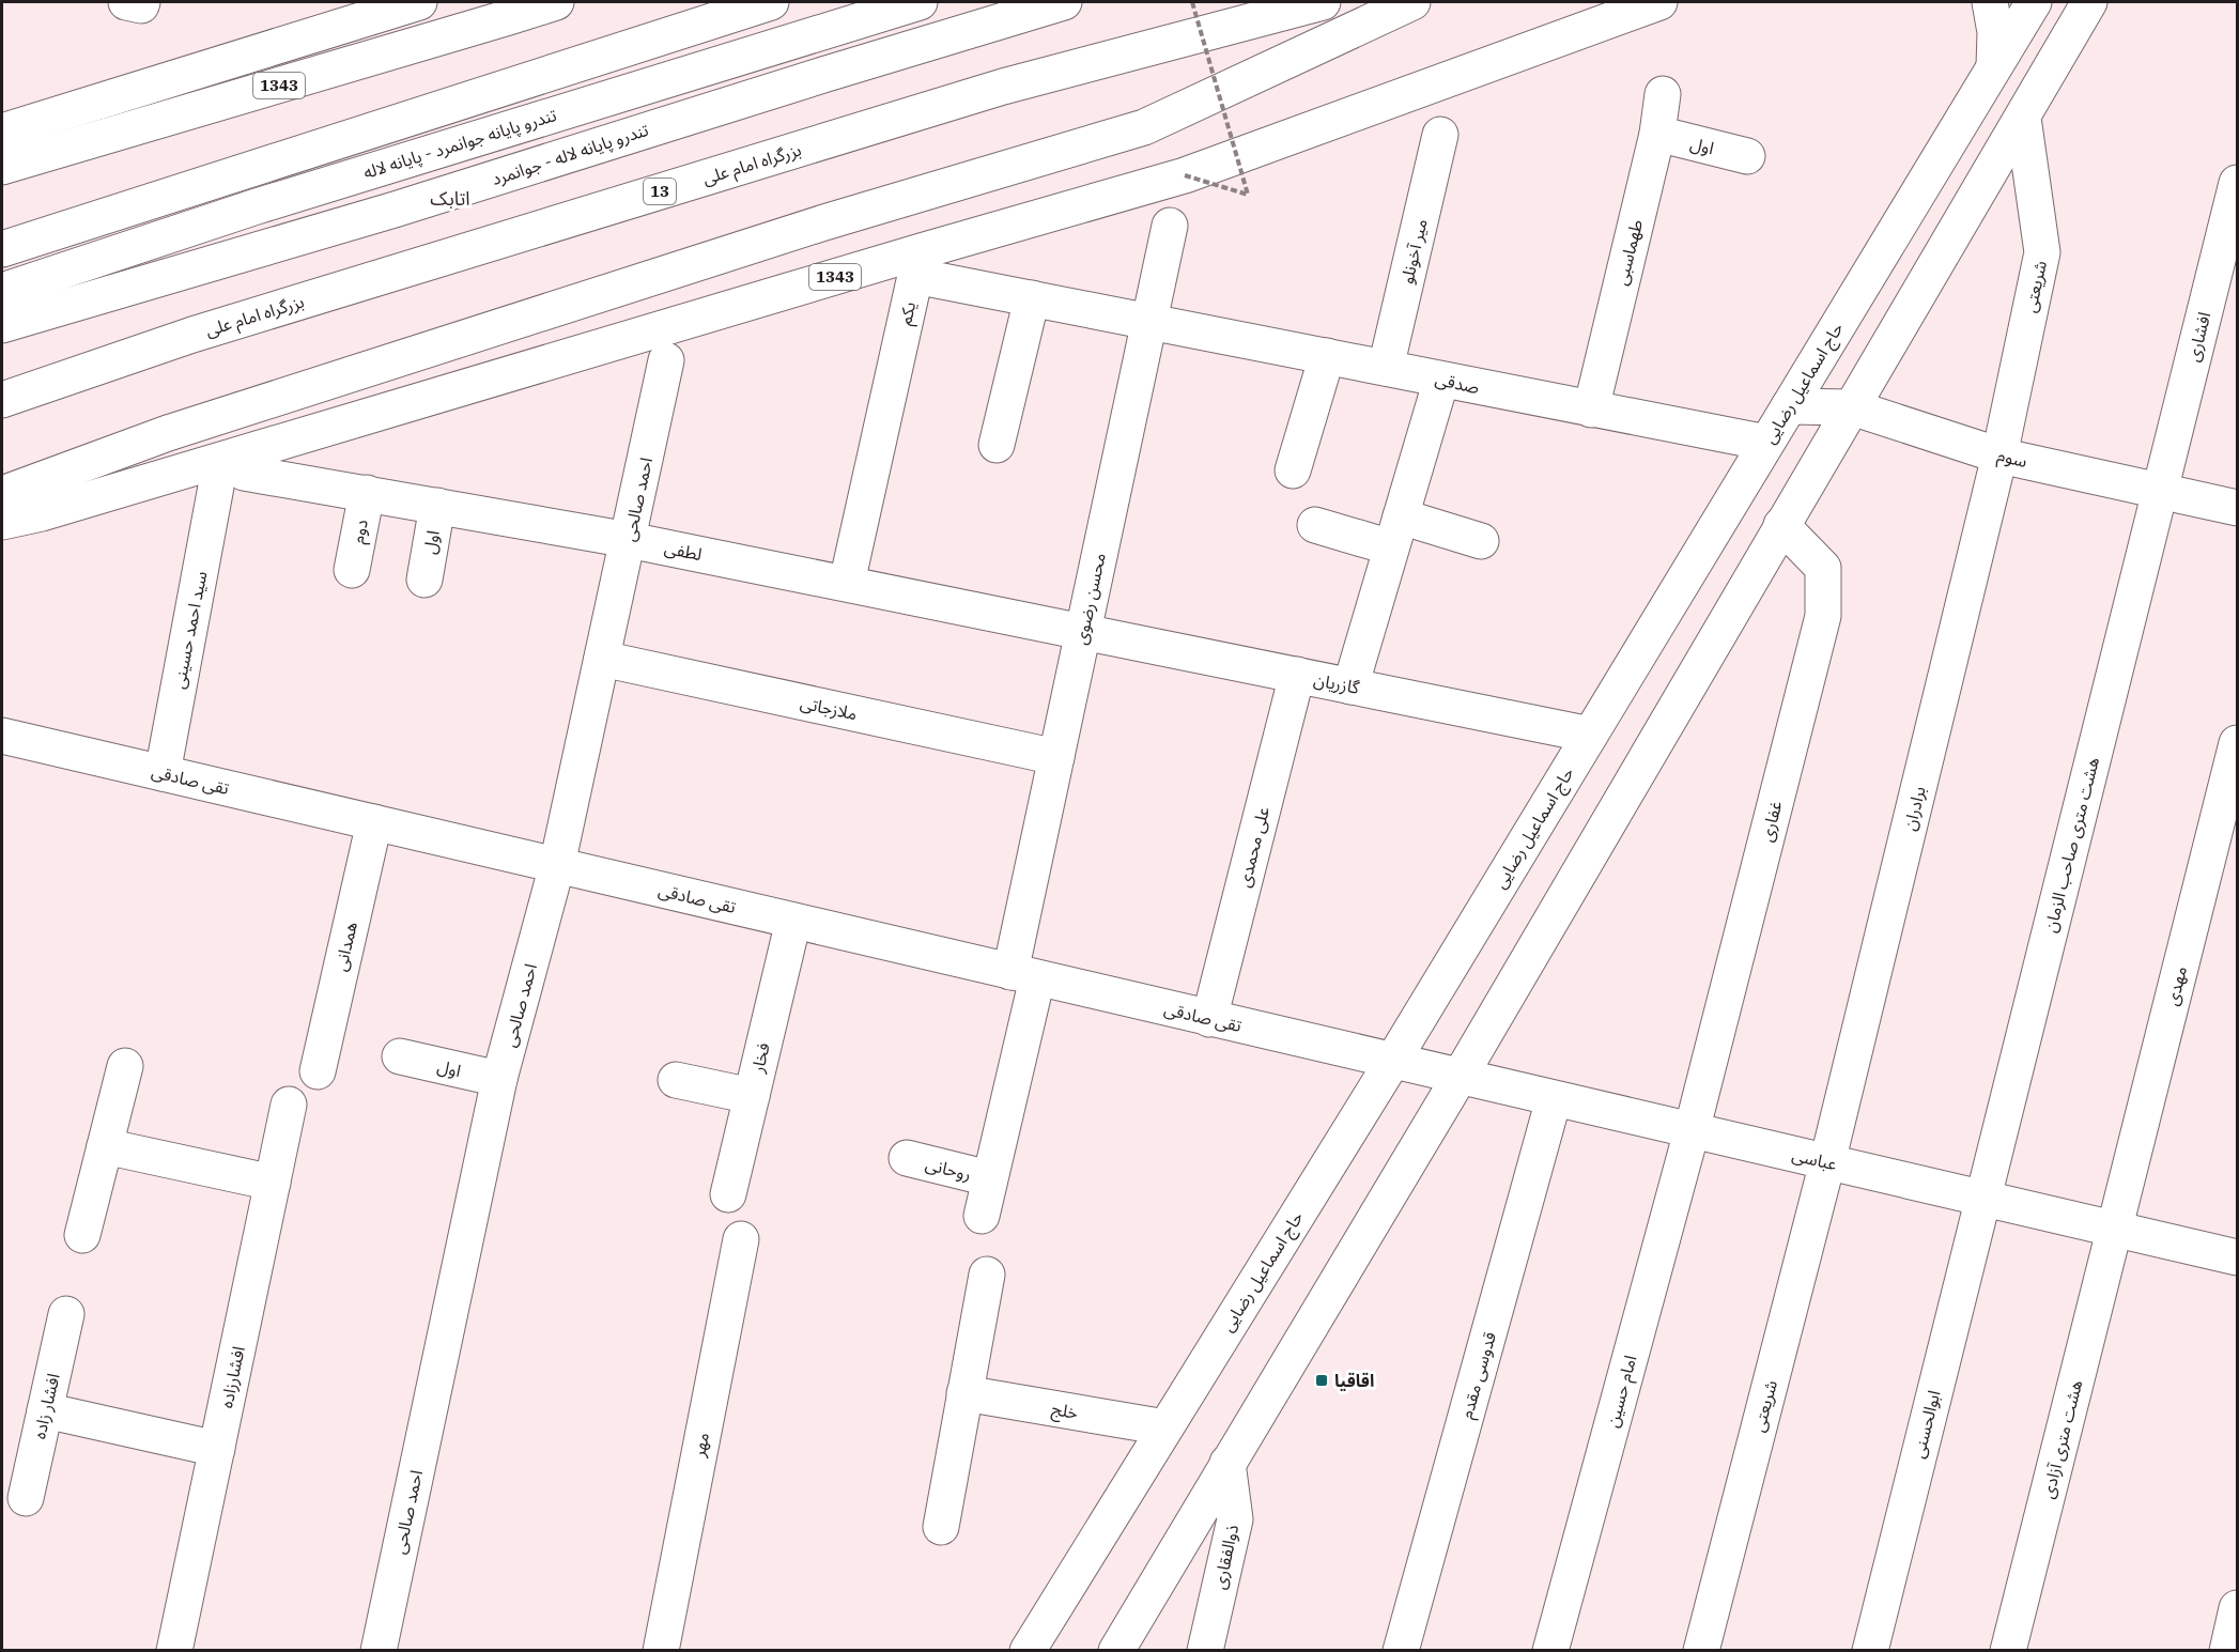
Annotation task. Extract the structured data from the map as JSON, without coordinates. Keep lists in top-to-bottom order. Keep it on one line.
{"streets":{"main road":["1343","تندرو پایانه جوانمرد - پایانه لاله","اول","تندرو پایانه لاله - جوانمرد","بزرگراه امام علی","13","میر آخونلو","طهماسبی","شریعتی","یکم","افشاری","صدقی","حاج اسماعیل رضایی","سوم","احمد صالحی","دوم","لطفی","محسن رضوی","سید احمد حسینی","گازریان","ملازجاتی","تقی صادقی","برادران","غفاری","هشت متری صاحب الزمان","علی محمدی","همدانی","مهدی","فخار","عباسی","روحانی","قدوسی مقدم","افشارزاده","امام حسین","افشار زاده","خلج","ابوالحسنی","هشت متری آزادی","مهر","ذوالفقاری"]},"crossings":[["اول","طهماسبی"],["اول","احمد صالحی"],["اول","لطفی"],["میر آخونلو","صدقی"],["طهماسبی","صدقی"],["شریعتی","سوم"],["شریعتی","برادران"],["شریعتی","عباسی"],["یکم","صدقی"],["یکم","لطفی"],["یکم","محسن رضوی"],["افشاری","سوم"],["افشاری","هشت متری صاحب الزمان"],["صدقی","حاج اسماعیل رضایی"],["صدقی","محسن رضوی"],["حاج اسماعیل رضایی","سوم"],["حاج اسماعیل رضایی","گازریان"],["حاج اسماعیل رضایی","تقی صادقی"],["حاج اسماعیل رضایی","عباسی"],["حاج اسماعیل رضایی","خلج"],["سوم","برادران"],["سوم","هشت متری صاحب الزمان"],["احمد صالحی","لطفی"],["احمد صالحی","ملازجاتی"],["احمد صالحی","تقی صادقی"],["دوم","لطفی"],["لطفی","محسن رضوی"],["لطفی","سید احمد حسینی"],["لطفی","گازریان"],["محسن رضوی","گازریان"],["محسن رضوی","ملازجاتی"],["محسن رضوی","تقی صادقی"],["محسن رضوی","روحانی"],["سید احمد حسینی","تقی صادقی"],["گازریان","علی محمدی"],["تقی صادقی","علی محمدی"],["تقی صادقی","همدانی"],["تقی صادقی","فخار"],["تقی صادقی","عباسی"],["برادران","عباسی"],["غفاری","عباسی"],["غفاری","امام حسین"],["هشت متری صاحب الزمان","عباسی"],["هشت متری صاحب الزمان","ابوالحسنی"],["مهدی","عباسی"],["مهدی","هشت متری آزادی"],["عباسی","قدوسی مقدم"],["عباسی","امام حسین"],["عباسی","ابوالحسنی"],["عباسی","هشت متری آزادی"]],"districts":["اتابک"],"places":{"transit":["اقاقیا"]}}
